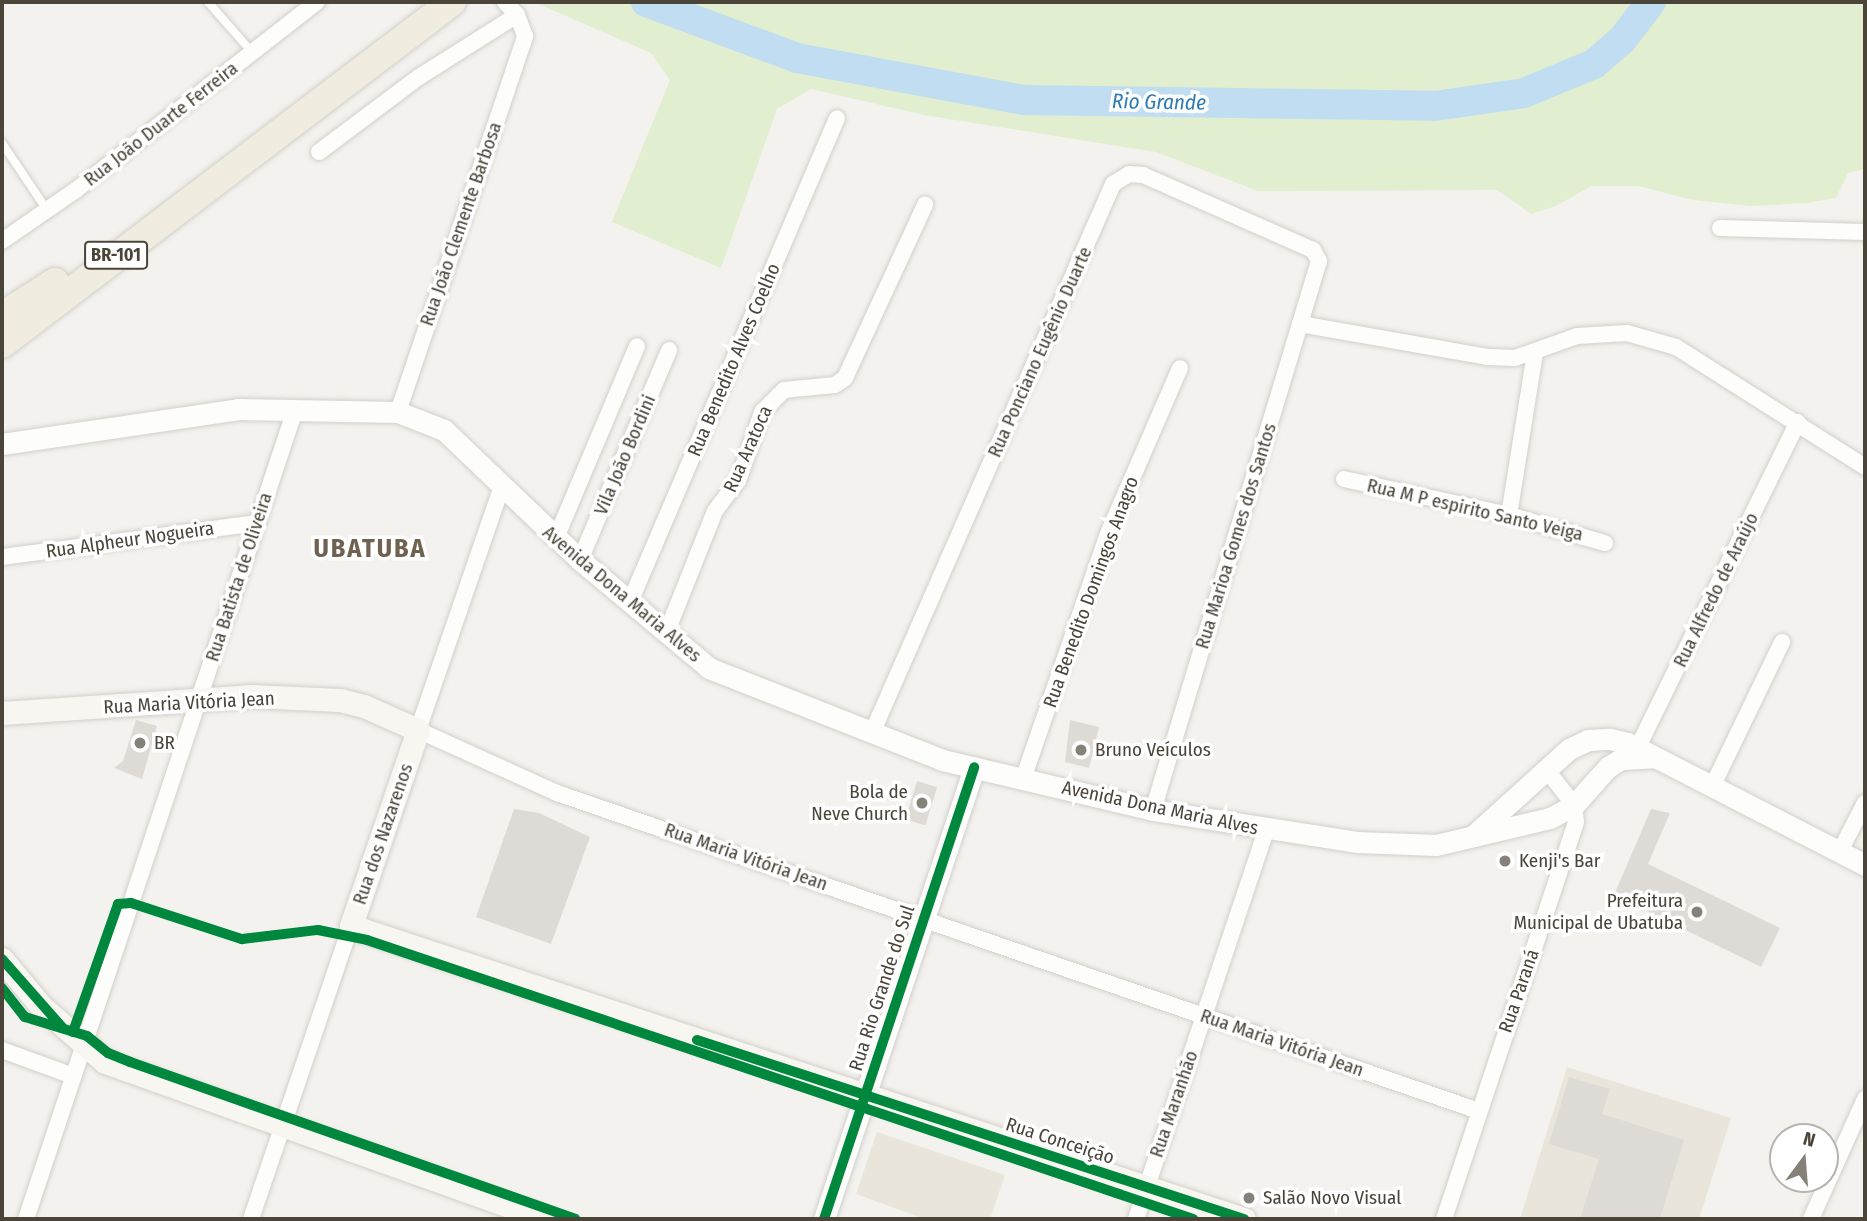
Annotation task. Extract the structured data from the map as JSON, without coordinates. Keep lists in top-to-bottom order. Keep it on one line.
{"streets":{"highway":["BR-101"],"main road":["Rua Maria Vitória Jean","Rua dos Nazarenos","Rua Conceição"],"street":["Rua João Duarte Ferreira","Rua João Clemente Barbosa","Rua Ponciano Eugênio Duarte","Rua Benedito Alves Coelho","Rua Aratoca","Vila João Bordini","Rua M P espirito Santo Veiga","Rua Marioa Gomes dos Santos","Rua Alpheur Nogueira","Rua Batista de Oliveira","Rua Alfredo de Araújo","Rua Benedito Domingos Anagro","Avenida Dona Maria Alves","Rua Rio Grande do Sul","Rua Paraná","Rua Maranhão"]},"crossings":[["Rua João Clemente Barbosa","Avenida Dona Maria Alves"],["Rua Ponciano Eugênio Duarte","Rua Marioa Gomes dos Santos"],["Rua Ponciano Eugênio Duarte","Avenida Dona Maria Alves"],["Rua Benedito Alves Coelho","Avenida Dona Maria Alves"],["Rua Aratoca","Avenida Dona Maria Alves"],["Vila João Bordini","Avenida Dona Maria Alves"],["Rua Marioa Gomes dos Santos","Avenida Dona Maria Alves"],["Rua Alpheur Nogueira","Rua Batista de Oliveira"],["Rua Batista de Oliveira","Avenida Dona Maria Alves"],["Rua Batista de Oliveira","Rua Maria Vitória Jean"],["Rua Alfredo de Araújo","Avenida Dona Maria Alves"],["Rua Benedito Domingos Anagro","Avenida Dona Maria Alves"],["Avenida Dona Maria Alves","Rua dos Nazarenos"],["Avenida Dona Maria Alves","Rua Rio Grande do Sul"],["Avenida Dona Maria Alves","Rua Paraná"],["Avenida Dona Maria Alves","Rua Maranhão"],["Rua Maria Vitória Jean","Rua dos Nazarenos"],["Rua Maria Vitória Jean","Rua Rio Grande do Sul"],["Rua Maria Vitória Jean","Rua Paraná"],["Rua Maria Vitória Jean","Rua Maranhão"],["Rua dos Nazarenos","Rua Conceição"],["Rua Rio Grande do Sul","Rua Conceição"],["Rua Maranhão","Rua Conceição"]],"districts":["UBATUBA"],"water":["Rio Grande"],"places":["BR","Bruno Veículos","Bola de Neve Church","Kenji's Bar","Prefeitura Municipal de Ubatuba","Salão Novo Visual"],"north":"top"}
